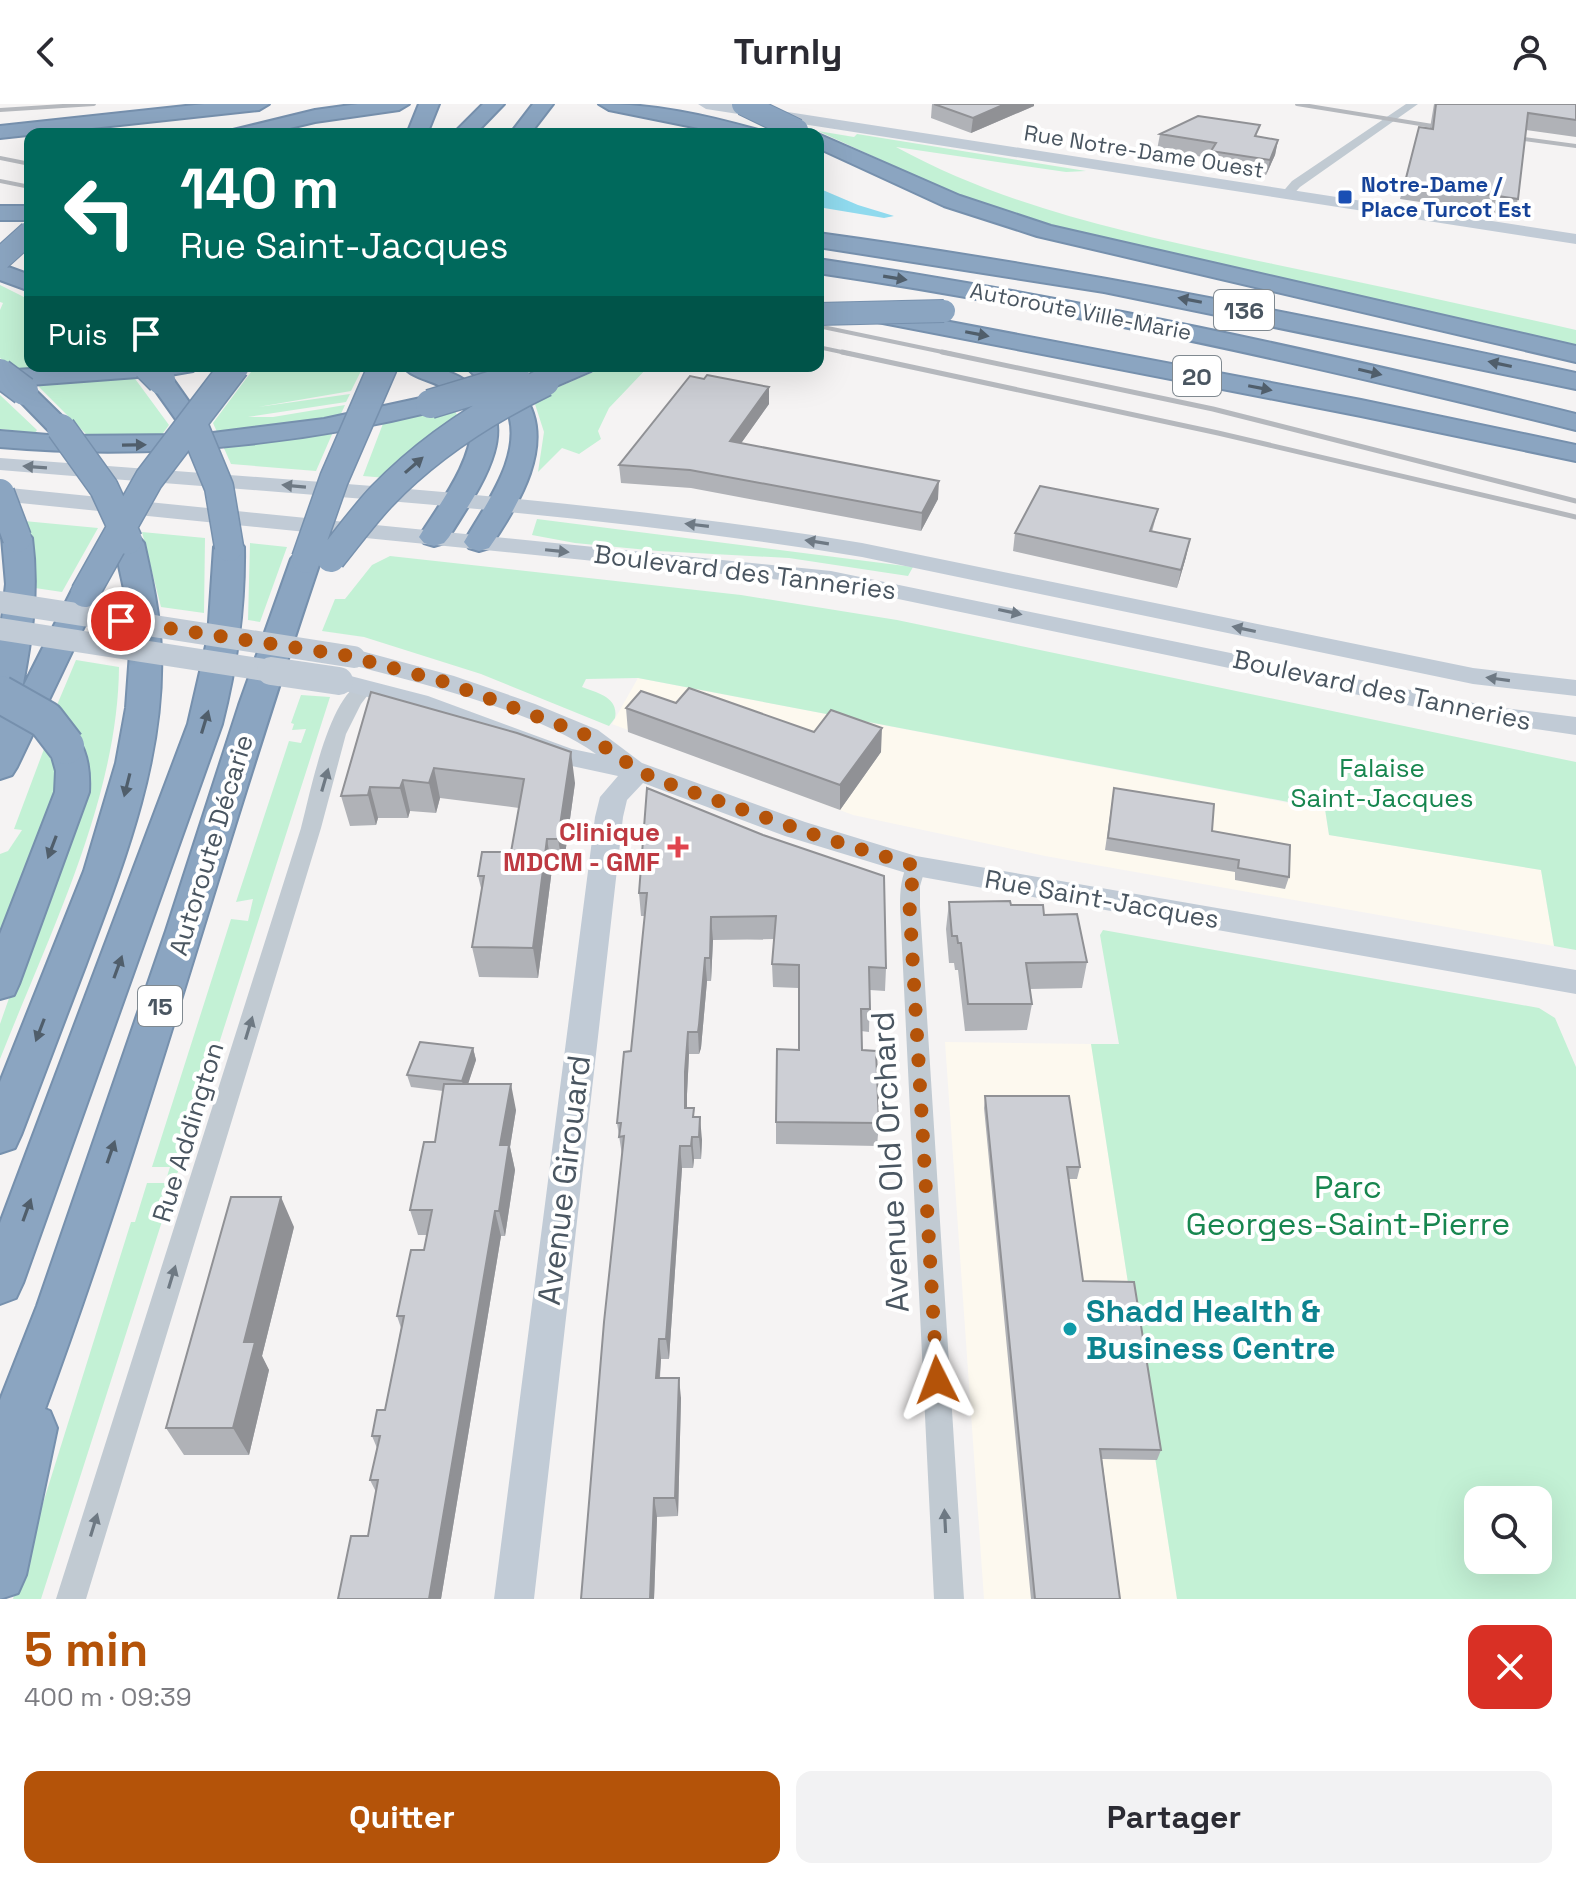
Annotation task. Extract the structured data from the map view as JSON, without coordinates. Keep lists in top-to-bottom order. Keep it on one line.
{"streets":{"highway":["136","Autoroute Ville-Marie","20","Autoroute Décarie","15"],"main road":["Rue Notre-Dame Ouest","Boulevard des Tanneries","Rue Saint-Jacques","Avenue Girouard"],"street":["Rue Addington","Avenue Old Orchard"]},"crossings":[["Rue Saint-Jacques","Rue Addington"],["Rue Saint-Jacques","Avenue Old Orchard"],["Rue Saint-Jacques","Avenue Girouard"]],"one_way":["Rue Addington","Avenue Old Orchard"],"parks":["Falaise Saint-Jacques","Parc Georges-Saint-Pierre"],"places":{"transit":["Notre-Dame / Place Turcot Est"],"health":["Clinique MDCM - GMF"],"other":["Shadd Health & Business Centre"]},"page":{"header":"Turnly","turn":["140 m","Rue Saint-Jacques"],"then":"Puis","heading":["5 min","400 m · 09:39"],"buttons":["Quitter","Partager"]}}
